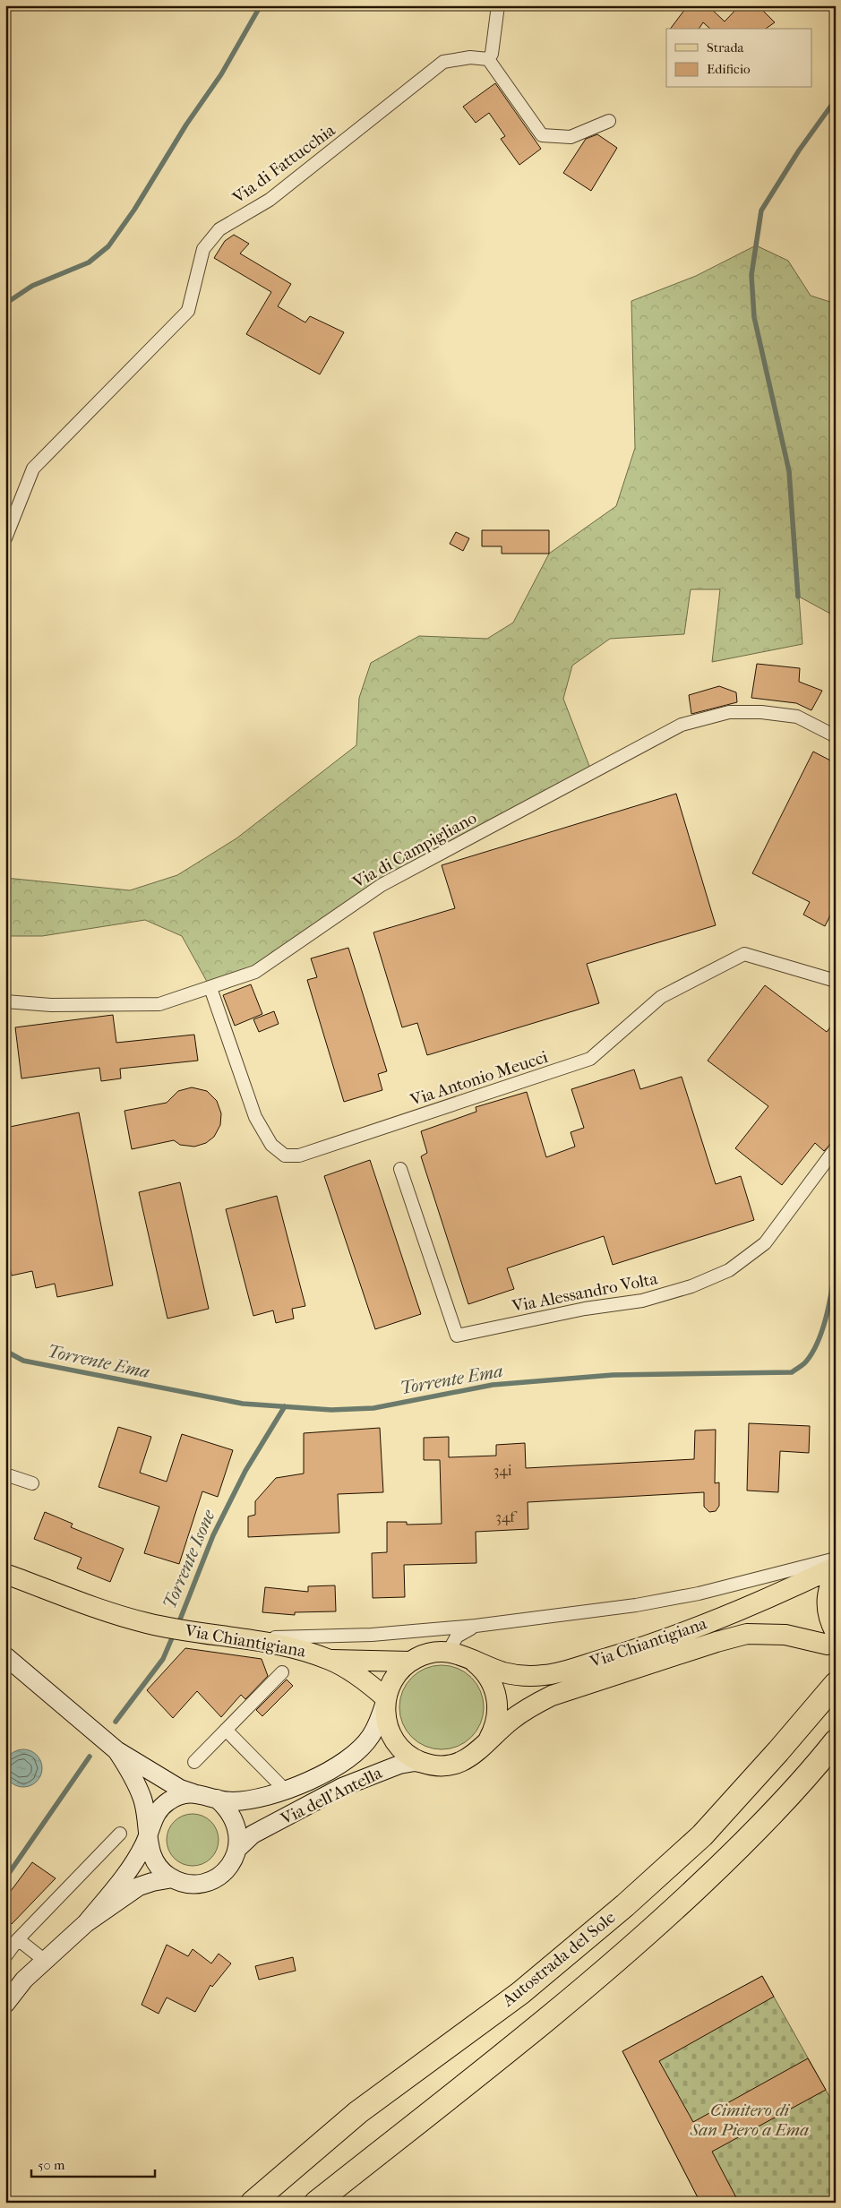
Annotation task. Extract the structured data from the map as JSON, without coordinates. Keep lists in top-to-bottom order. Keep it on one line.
{"streets":{"highway":["Autostrada del Sole"],"main road":["Via Chiantigiana","Via dell'Antella"],"street":["Via di Fattucchia","Via di Campigliano","Via Antonio Meucci","Via Alessandro Volta"]},"crossings":[["Via di Campigliano","Via Antonio Meucci"],["Via Chiantigiana","Via dell'Antella"]],"water":["Torrente Ema","Torrente Isone"],"parks":["Cimitero di San Piero a Ema"],"house_numbers":["34i","34f"],"legend":["Strada","Edificio"],"scale_bar":"50 m"}
